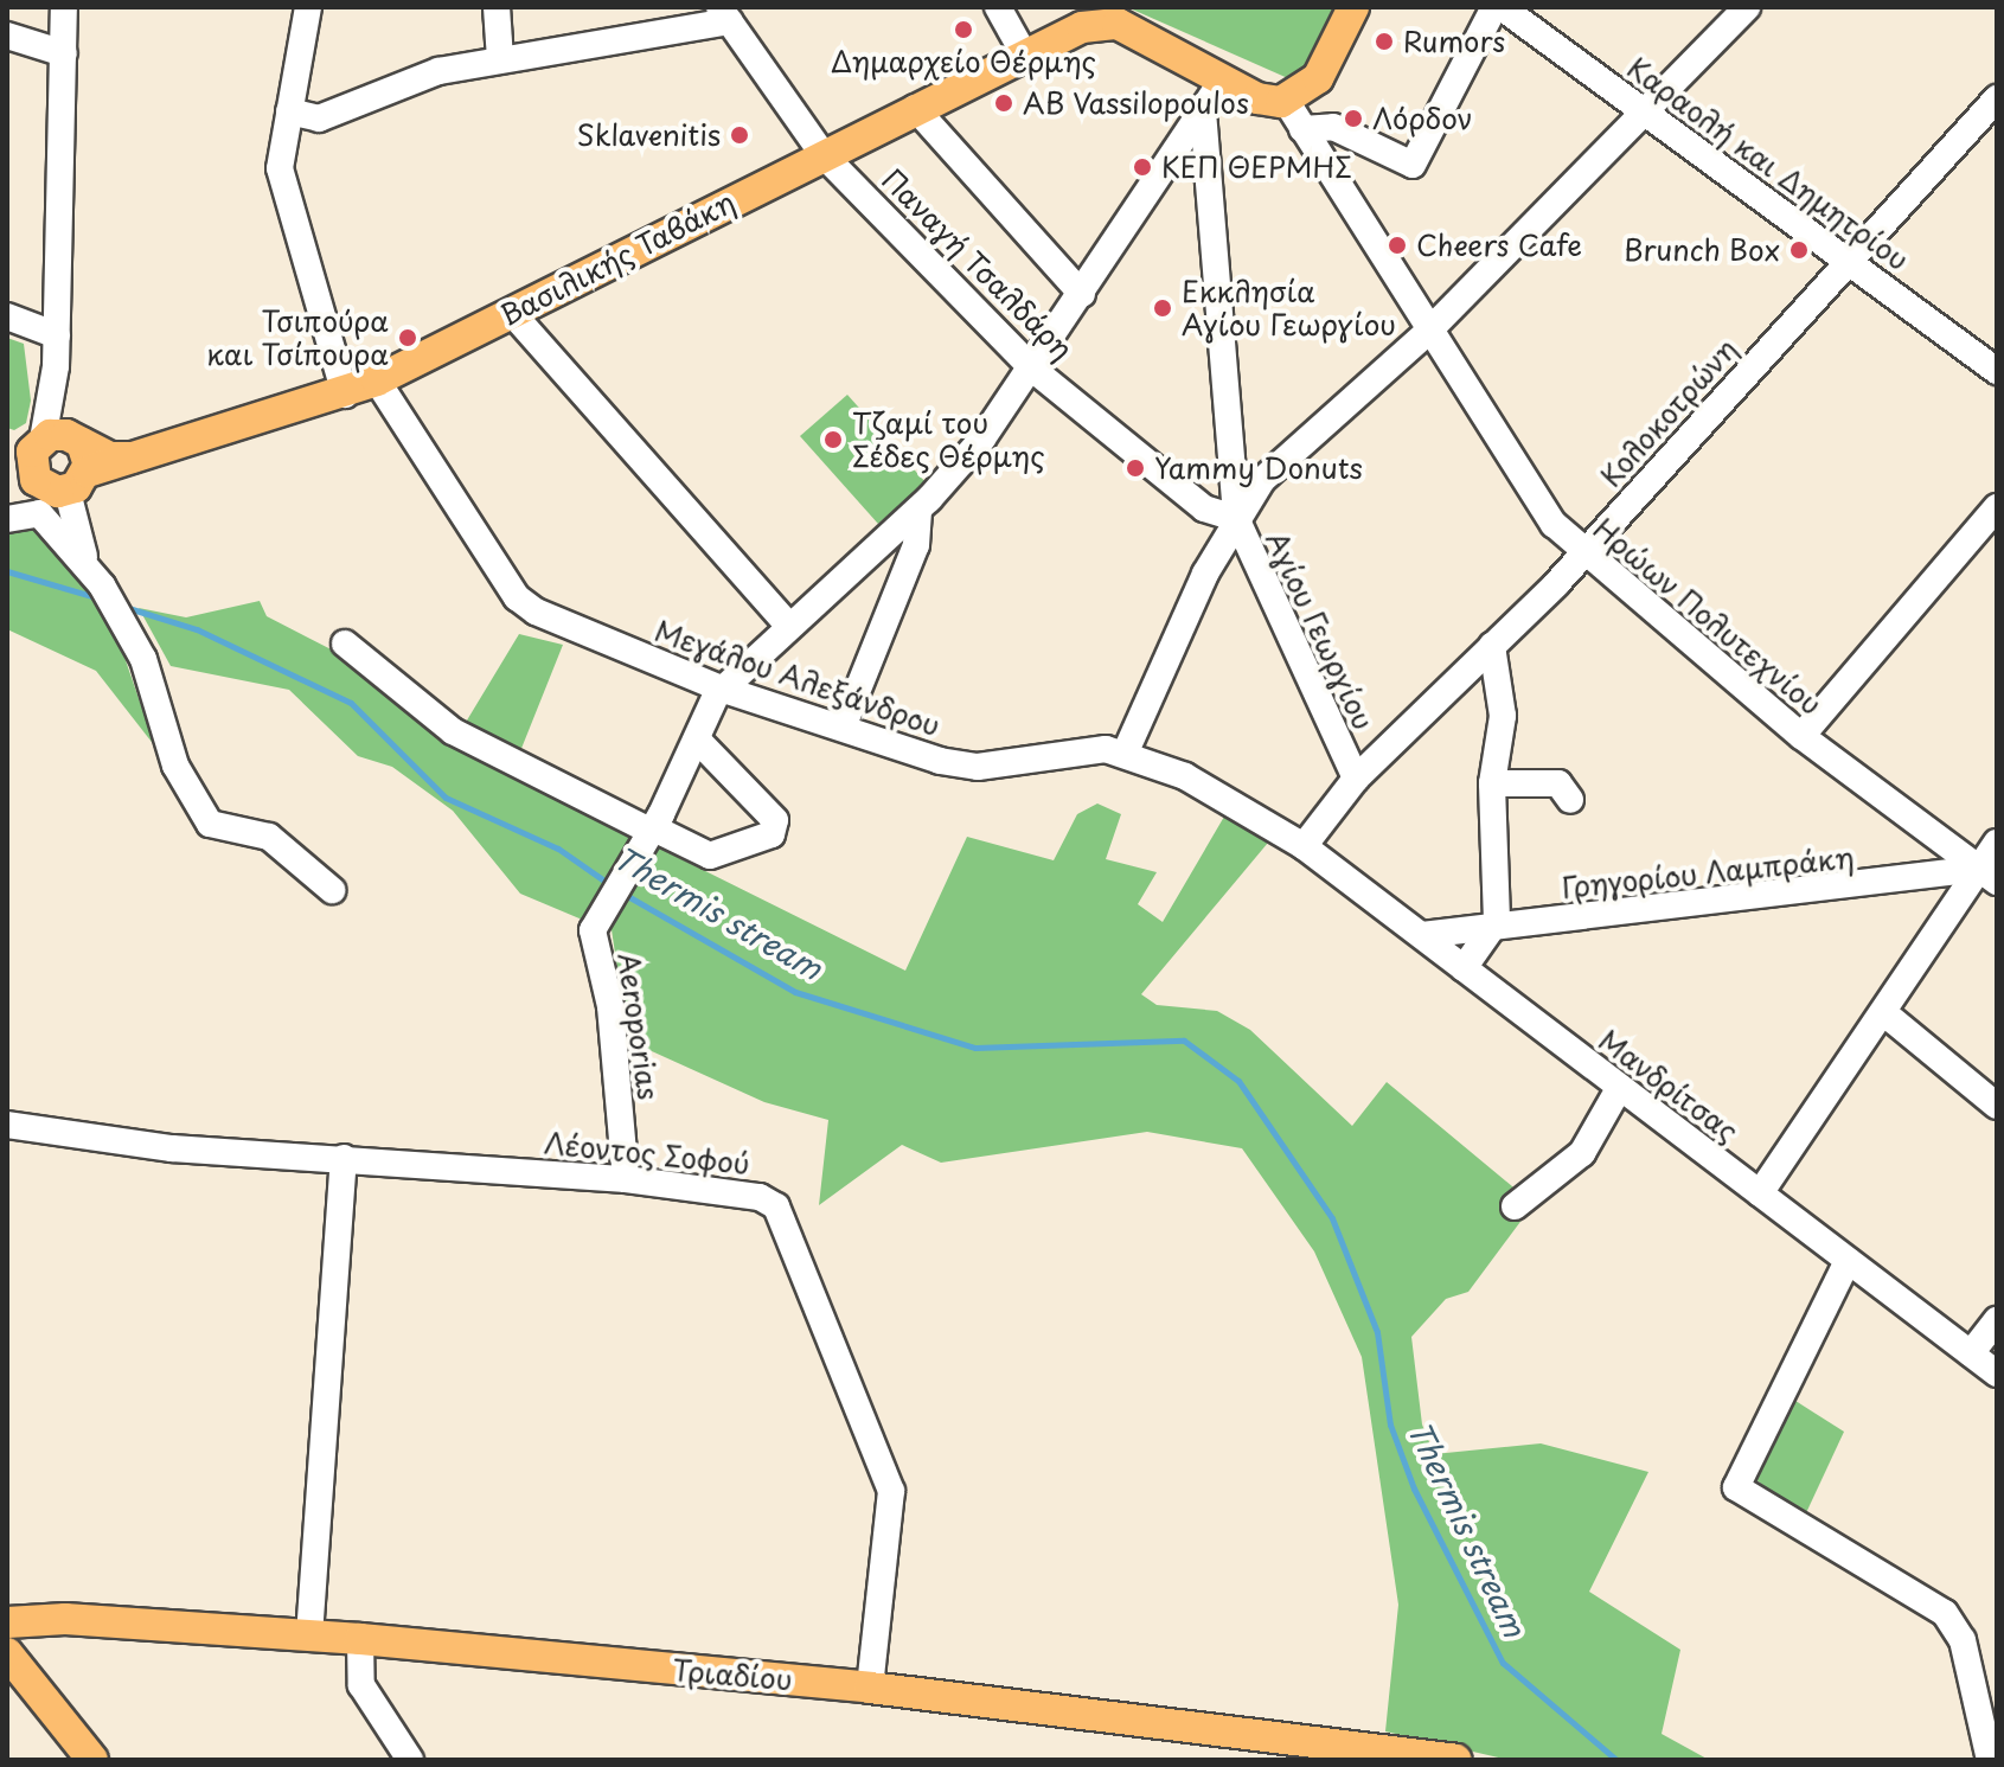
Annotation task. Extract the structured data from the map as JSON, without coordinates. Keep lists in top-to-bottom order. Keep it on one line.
{"streets":{"main road":["Βασιλικής Ταβάκη","Τριαδίου"],"street":["Καραολή και Δημητρίου","Παναγή Τσαλδάρη","Κολοκοτρώνη","Ηρώων Πολυτεχνίου","Αγίου Γεωργίου","Μεγάλου Αλεξάνδρου","Γρηγορίου Λαμπράκη","Aeroporias","Μανδρίτσας","Λέοντος Σοφού"]},"crossings":[["Καραολή και Δημητρίου","Κολοκοτρώνη"],["Βασιλικής Ταβάκη","Παναγή Τσαλδάρη"],["Βασιλικής Ταβάκη","Μεγάλου Αλεξάνδρου"],["Παναγή Τσαλδάρη","Αγίου Γεωργίου"],["Κολοκοτρώνη","Ηρώων Πολυτεχνίου"],["Κολοκοτρώνη","Αγίου Γεωργίου"],["Κολοκοτρώνη","Μανδρίτσας"],["Ηρώων Πολυτεχνίου","Γρηγορίου Λαμπράκη"],["Μεγάλου Αλεξάνδρου","Aeroporias"],["Γρηγορίου Λαμπράκη","Μανδρίτσας"],["Aeroporias","Λέοντος Σοφού"],["Λέοντος Σοφού","Τριαδίου"]],"water":["Thermis stream"],"places":["Δημαρχείο Θέρμης","Rumors","AB Vassilopoulos","Λόρδον","Sklavenitis","ΚΕΠ ΘΕΡΜΗΣ","Cheers Cafe","Brunch Box","Εκκλησία Αγίου Γεωργίου","Τσιπούρα και Τσίπουρα","Τζαμί του Σέδες Θέρμης","Yammy Donuts"]}
